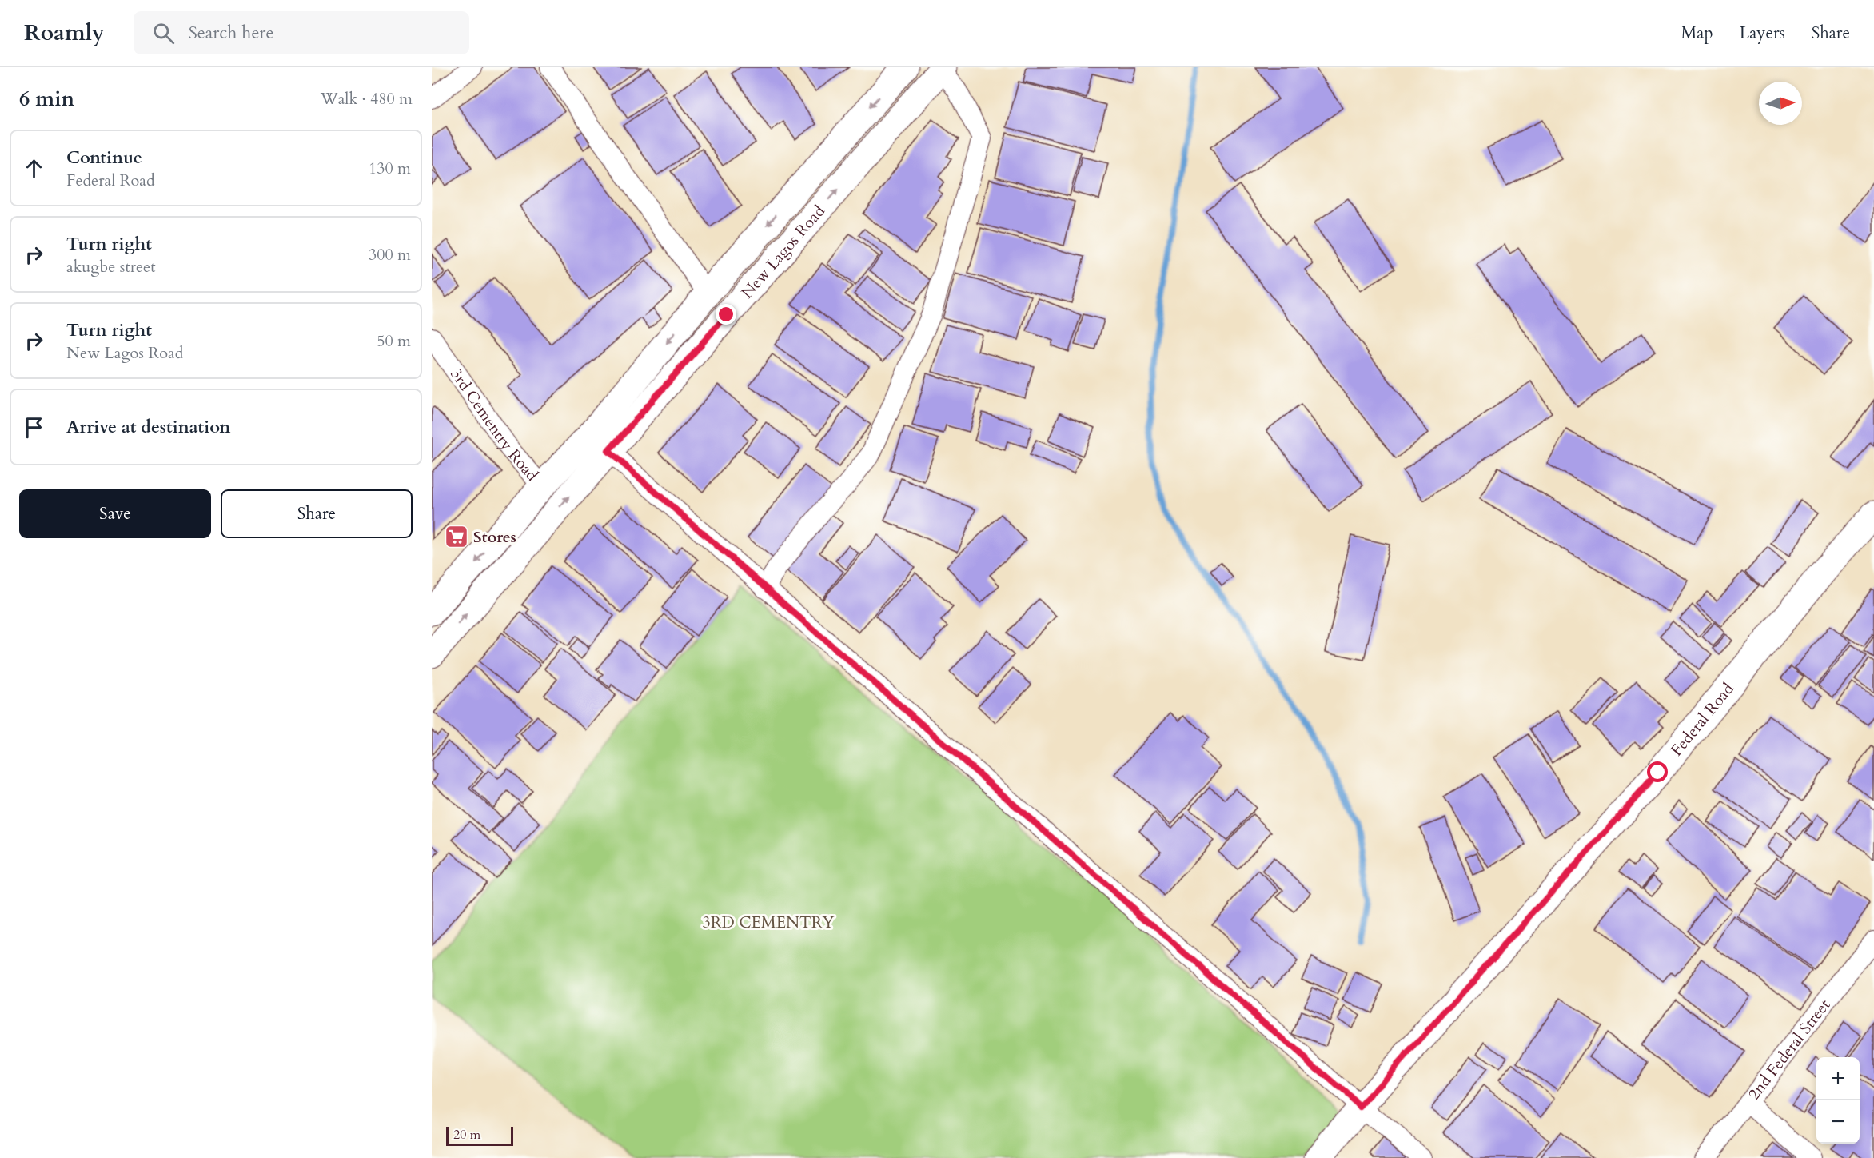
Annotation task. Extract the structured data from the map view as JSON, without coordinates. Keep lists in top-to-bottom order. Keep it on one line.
{"streets":{"main road":["New Lagos Road","Federal Road"],"street":["3rd Cementry Road","2nd Federal Street"]},"crossings":[["New Lagos Road","3rd Cementry Road"]],"parks":["3RD CEMENTRY"],"places":{"supermarket":["Stores"]},"scale_bar":"20 m","north":"right","page":{"header":"Roamly","search":"Search here","nav":["Map","Layers","Share"],"heading":["6 min","Walk · 480 m"],"list":[["Continue","Federal Road","130 m"],["Turn right","akugbe street","300 m"],["Turn right","New Lagos Road","50 m"],"Arrive at destination"],"buttons":["Save","Share"],"map_buttons":["+","−"],"scale":"20 m"}}
